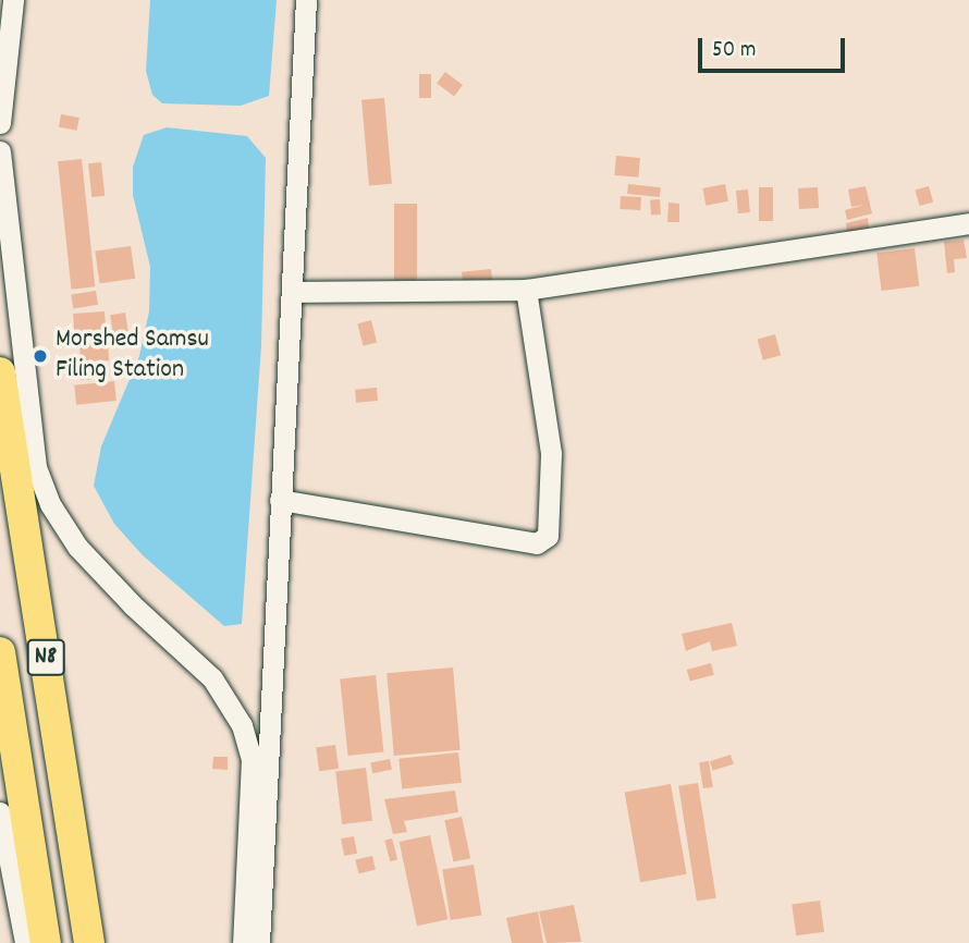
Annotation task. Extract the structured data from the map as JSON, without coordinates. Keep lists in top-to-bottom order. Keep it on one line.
{"streets":{"highway":["N8"]},"places":["Morshed Samsu Filing Station"],"scale_bar":"50 m"}
